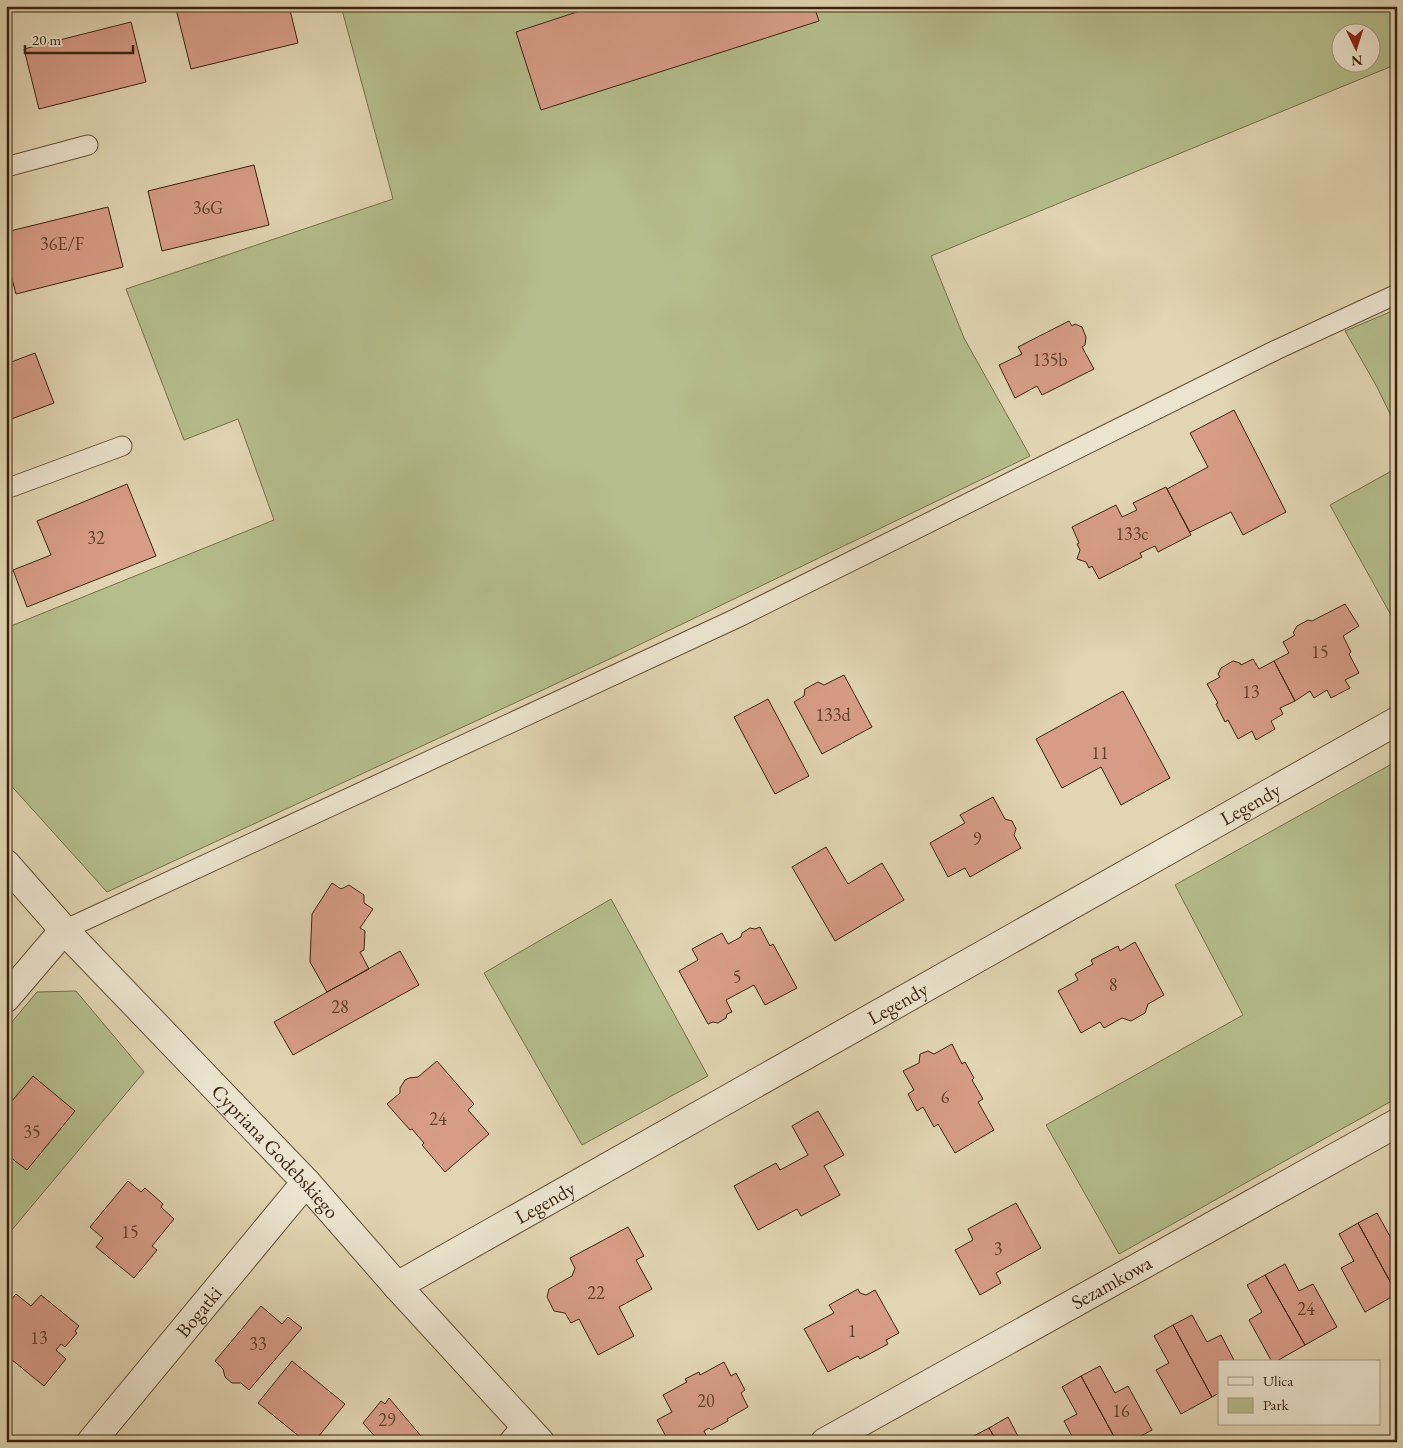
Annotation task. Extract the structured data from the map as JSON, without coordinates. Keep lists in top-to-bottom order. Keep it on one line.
{"streets":{"street":["Legendy","Cypriana Godebskiego","Sezamkowa","Bogatki"]},"crossings":[["Legendy","Cypriana Godebskiego"],["Cypriana Godebskiego","Bogatki"]],"house_numbers":["36G","36E/F","135b","133c","32","15","13","133d","11","9","5","8","28","6","24","35","15","3","22","24","1","13","33","20","16","29"],"legend":["Ulica","Park"],"scale_bar":"20 m","north":"bottom"}
